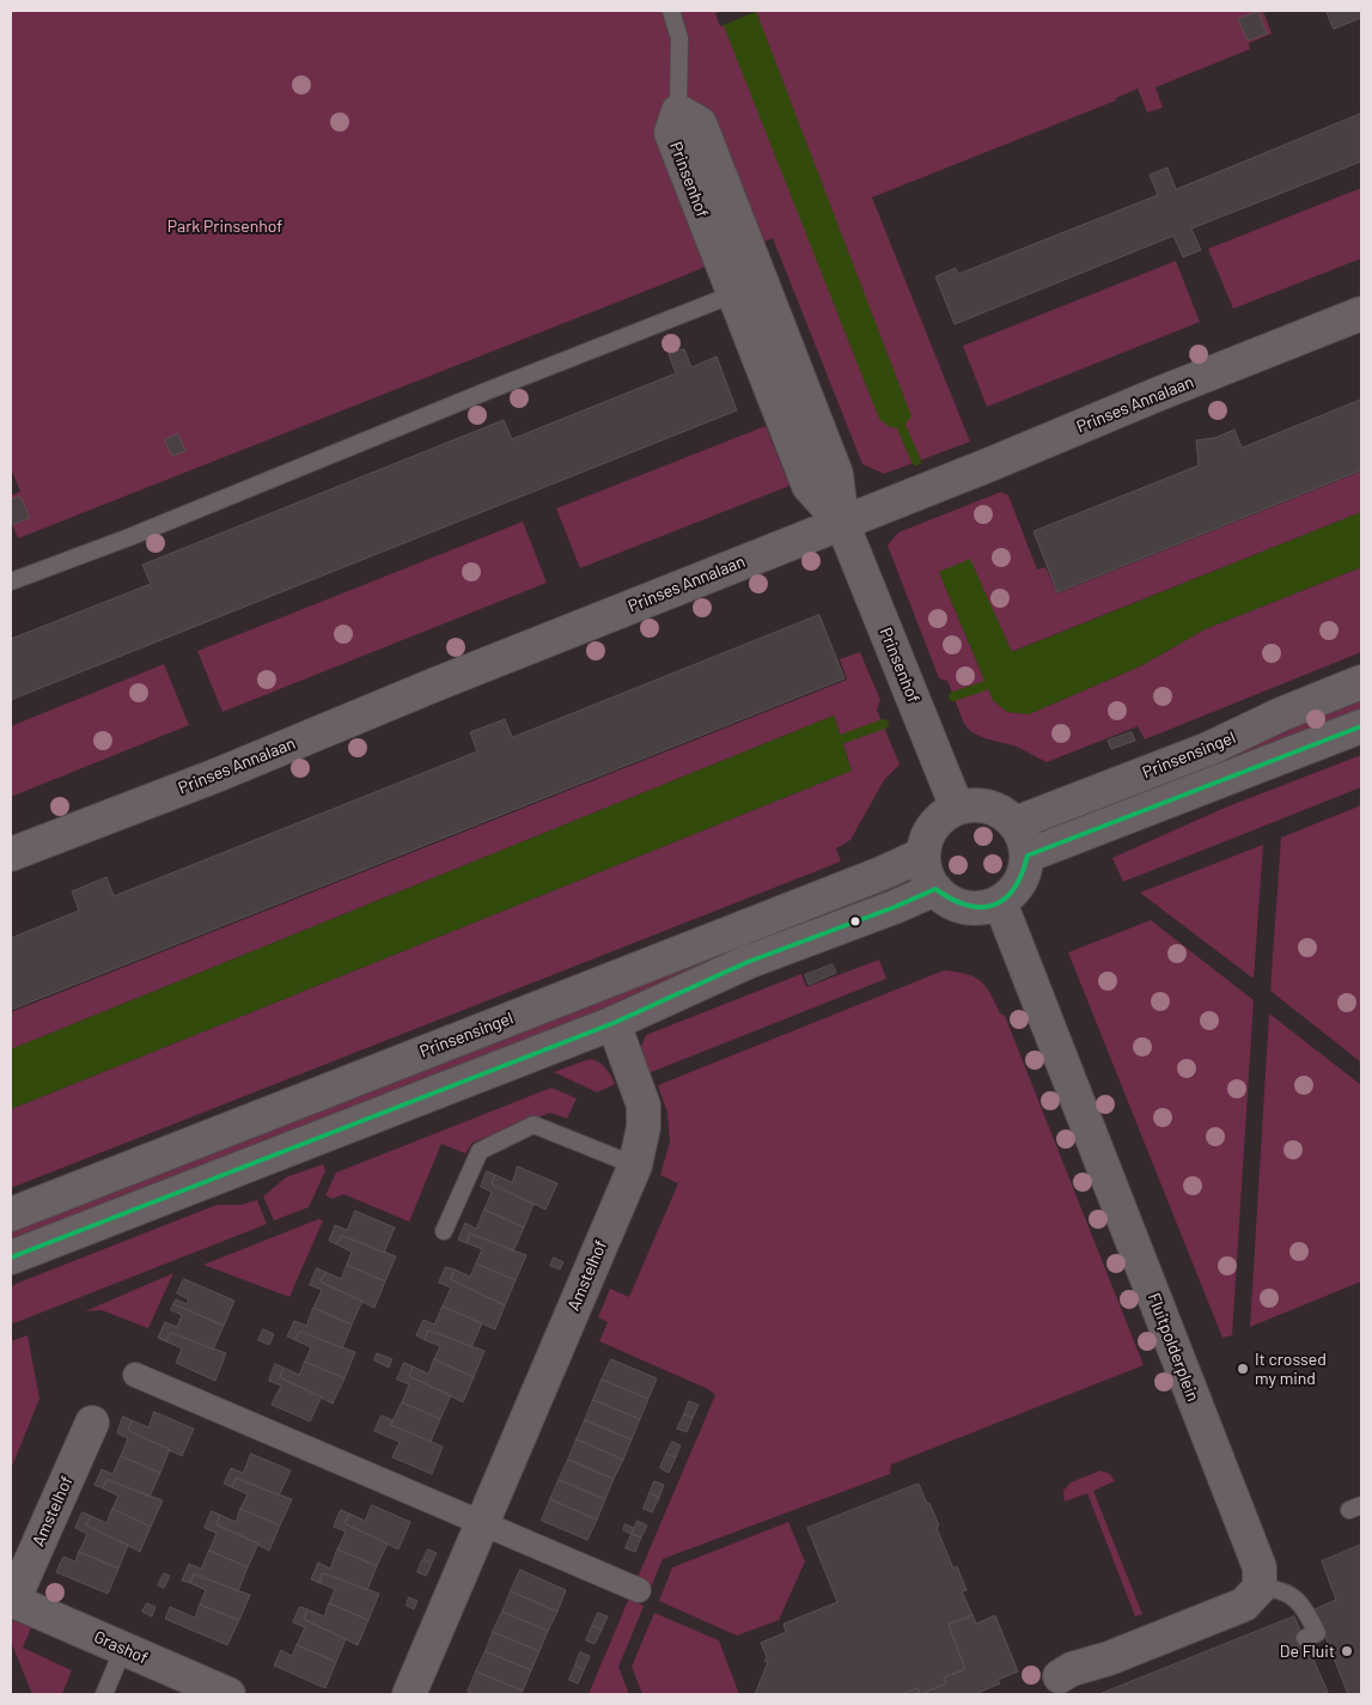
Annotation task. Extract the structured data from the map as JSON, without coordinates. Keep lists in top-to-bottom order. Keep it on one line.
{"streets":{"street":["Prinsenhof","Prinses Annalaan","Prinsensingel","Amstelhof","Fluitpolderplein","Grashof"]},"crossings":[["Prinsenhof","Prinses Annalaan"],["Prinsenhof","Prinsensingel"],["Prinsenhof","Fluitpolderplein"],["Prinsensingel","Fluitpolderplein"],["Amstelhof","Grashof"]],"parks":["Park Prinsenhof"],"places":["It crossed my mind","De Fluit"]}
